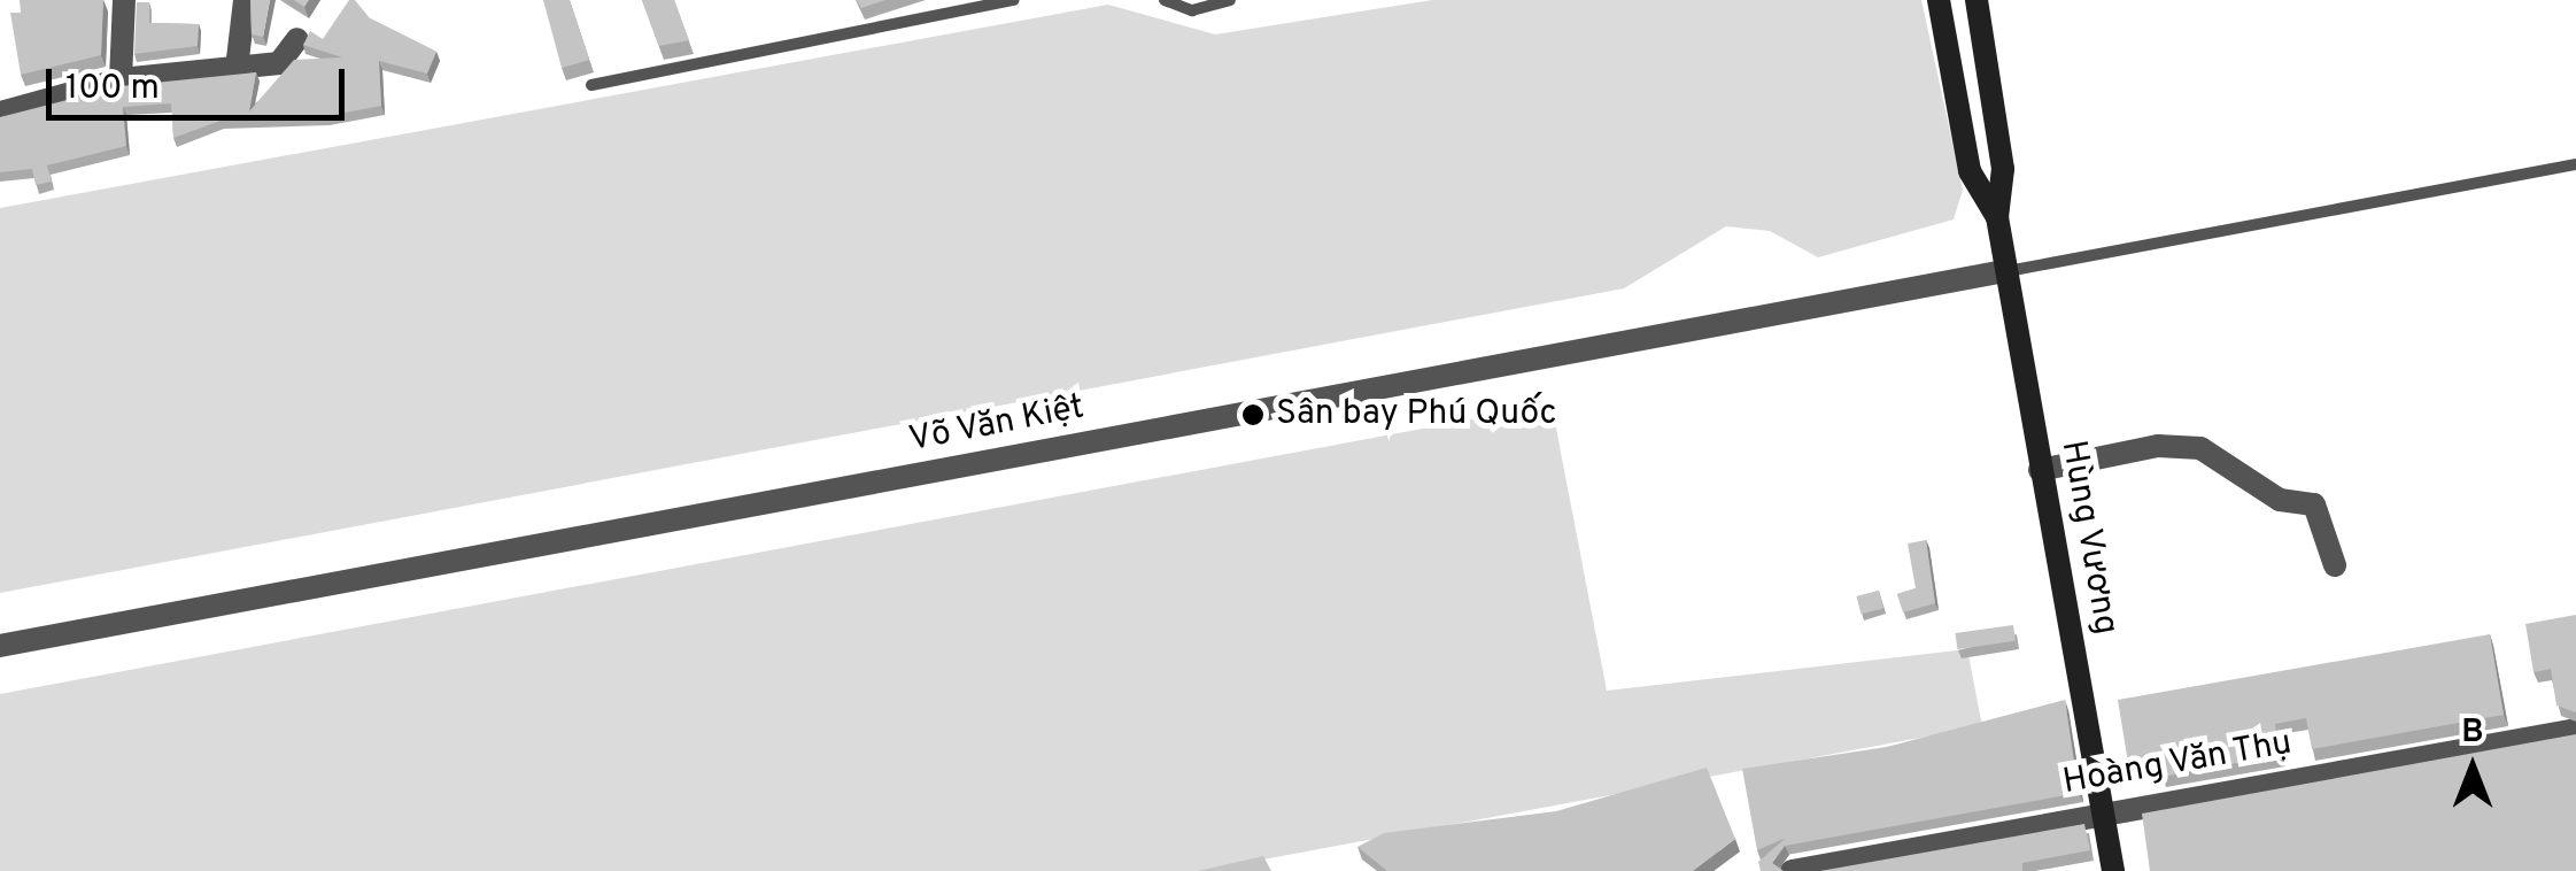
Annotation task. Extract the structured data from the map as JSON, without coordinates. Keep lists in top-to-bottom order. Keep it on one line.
{"streets":{"main road":["Hùng Vương"],"street":["Võ Văn Kiệt","Hoàng Văn Thụ"]},"crossings":[["Võ Văn Kiệt","Hùng Vương"],["Hùng Vương","Hoàng Văn Thụ"]],"places":["Sân bay Phú Quốc"],"scale_bar":"100 m","north":"top"}
